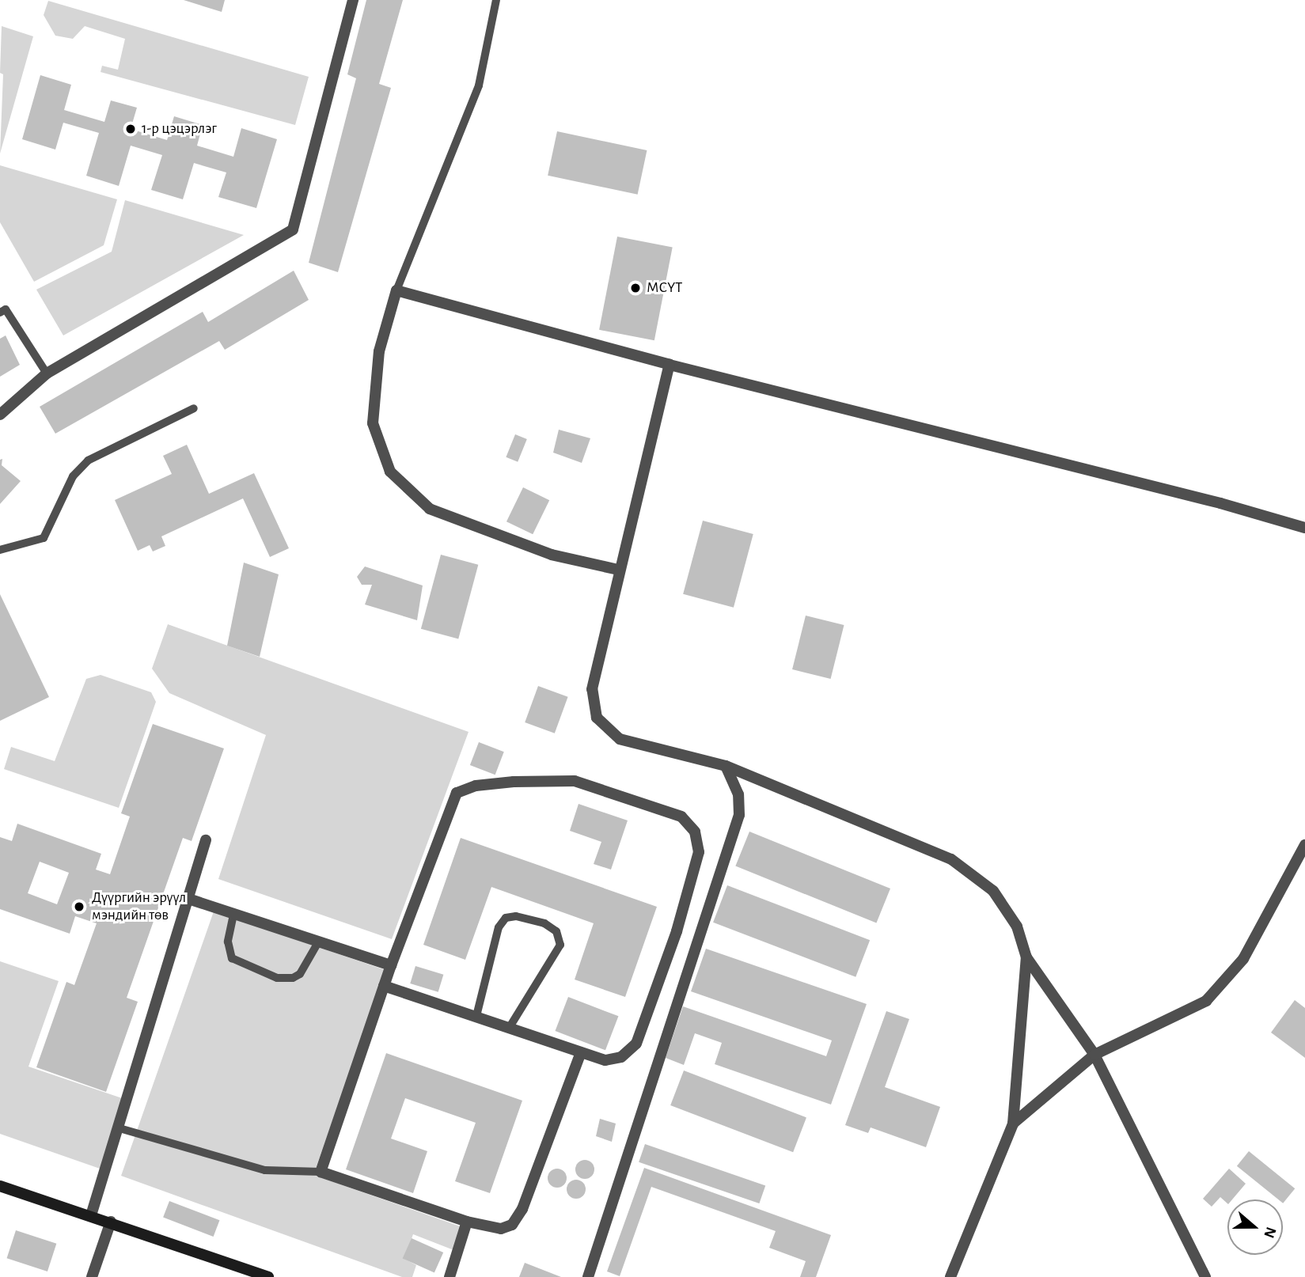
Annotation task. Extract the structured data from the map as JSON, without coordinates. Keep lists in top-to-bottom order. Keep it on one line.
{"places":["1-р цэцэрлэг","МСҮТ","Дүүргийн эрүүл мэндийн төв"],"north":"right"}
